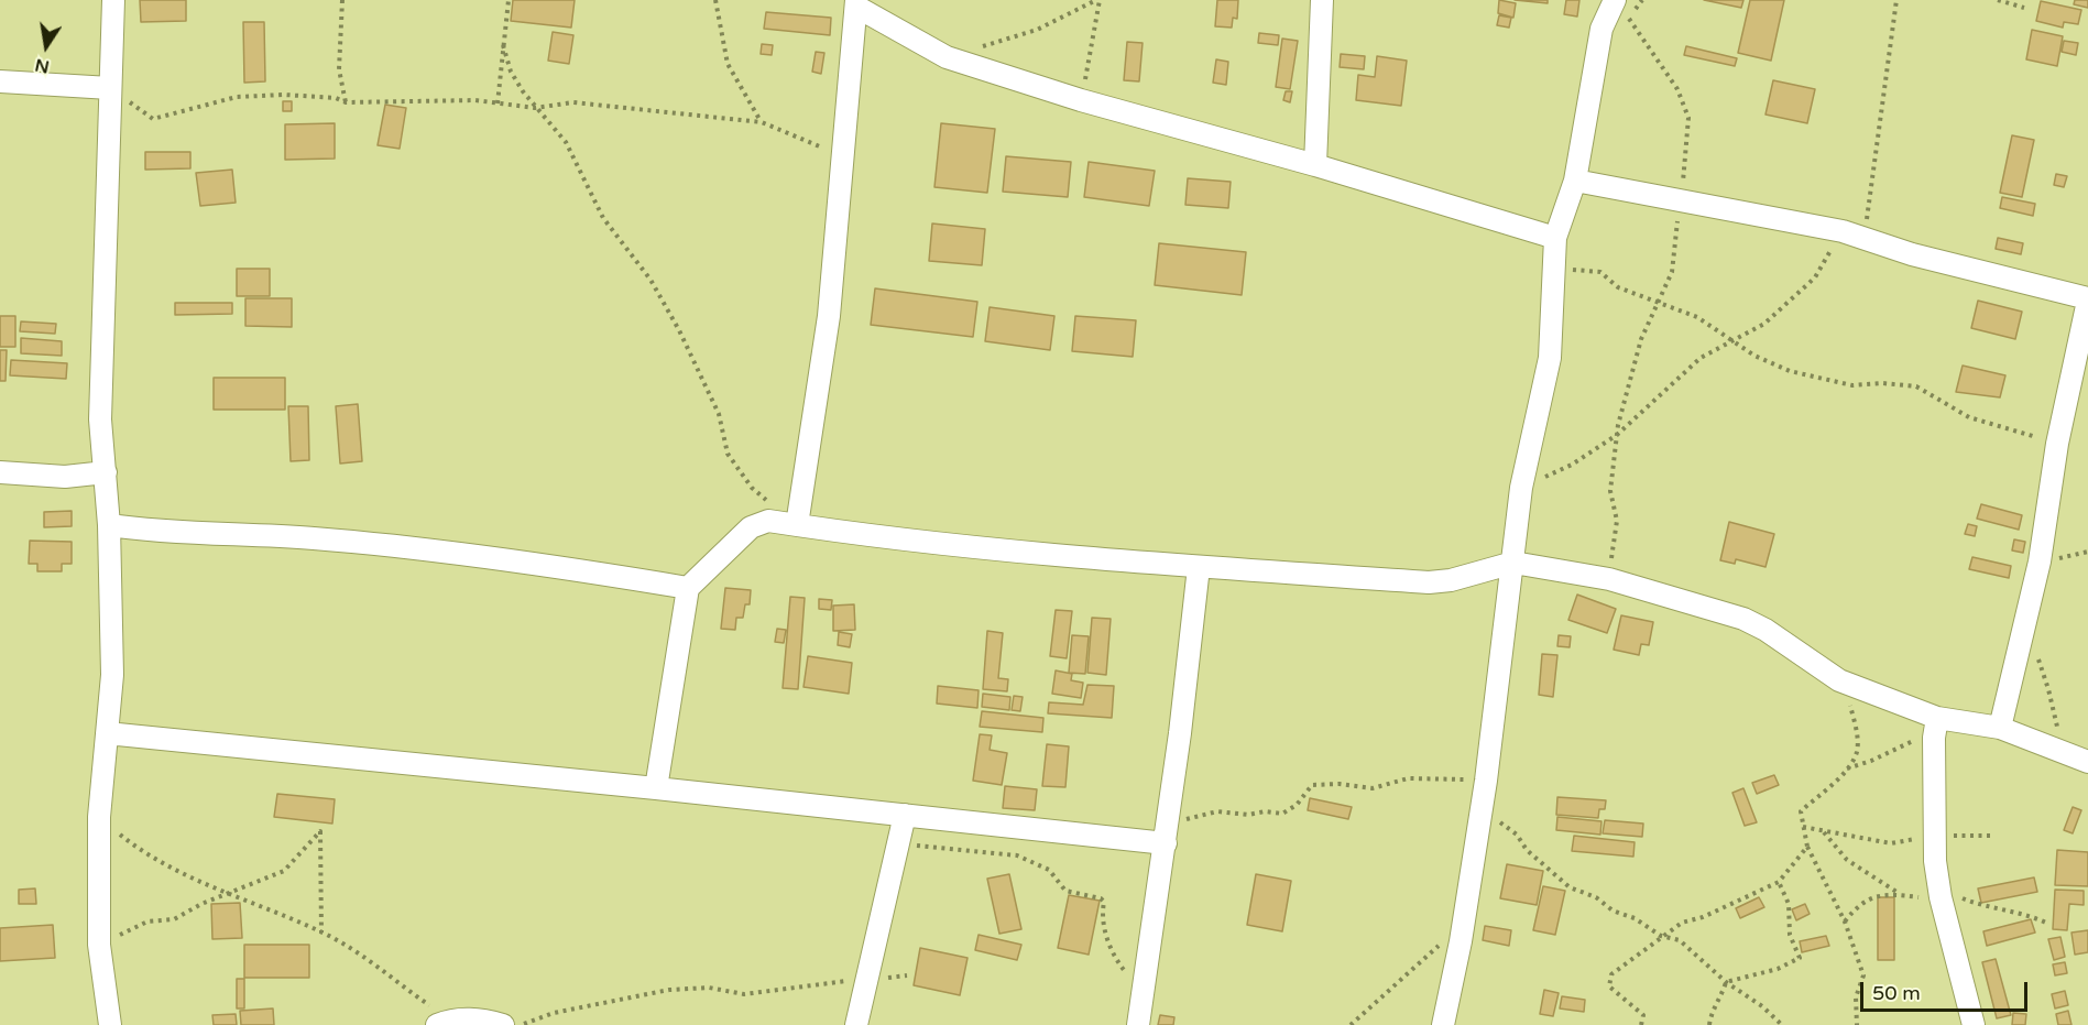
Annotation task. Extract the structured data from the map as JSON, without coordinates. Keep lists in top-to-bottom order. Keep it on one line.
{"scale_bar":"50 m","north":"bottom"}
